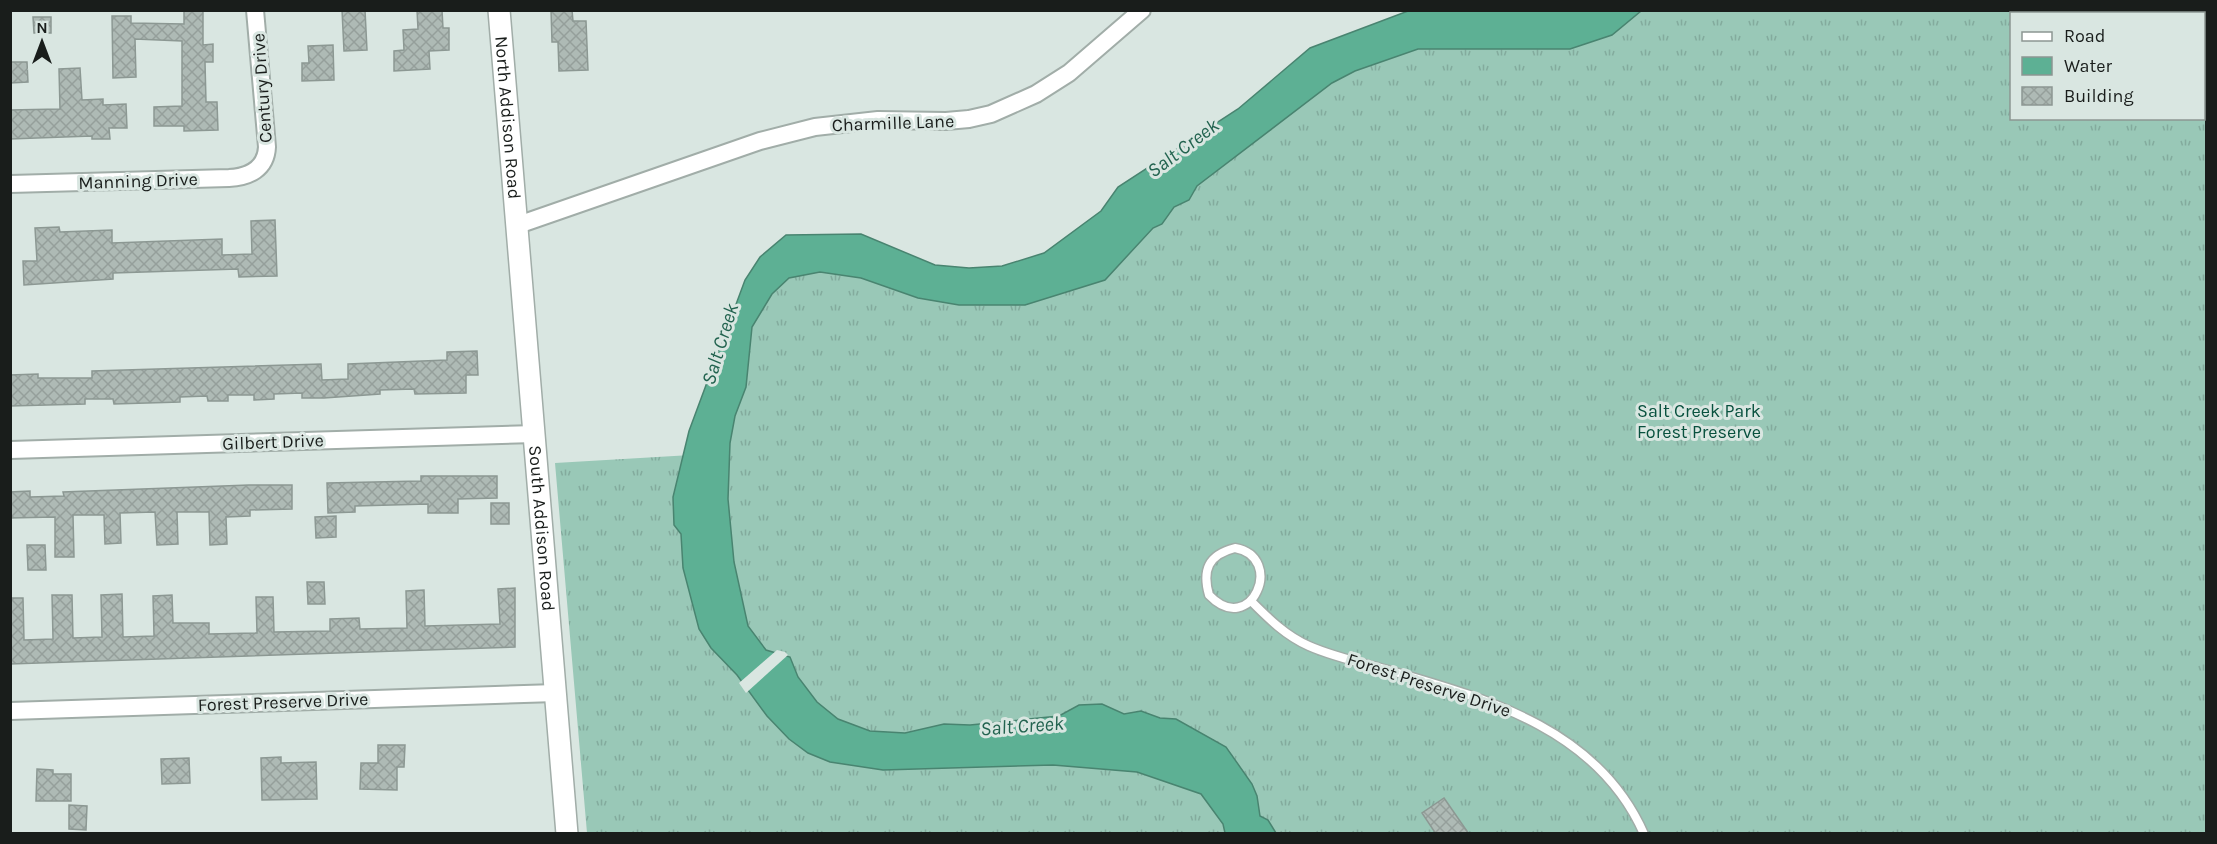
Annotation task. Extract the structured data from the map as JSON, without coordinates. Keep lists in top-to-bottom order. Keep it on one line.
{"streets":{"street":["Century Drive","North Addison Road","Charmille Lane","Manning Drive","Gilbert Drive","South Addison Road","Forest Preserve Drive"]},"crossings":[["Century Drive","Manning Drive"],["North Addison Road","Charmille Lane"],["North Addison Road","South Addison Road"],["Charmille Lane","South Addison Road"],["Gilbert Drive","South Addison Road"],["South Addison Road","Forest Preserve Drive"]],"water":["Salt Creek"],"parks":["Salt Creek Park Forest Preserve"],"legend":["Road","Water","Building"],"north":"top"}
